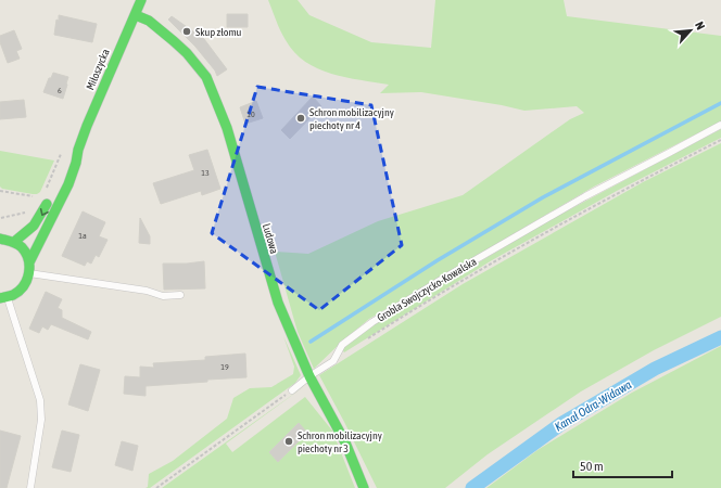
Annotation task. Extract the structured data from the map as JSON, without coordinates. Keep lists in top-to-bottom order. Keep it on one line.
{"streets":{"street":["Miłoszycka","Ludowa"],"lane":["Grobla Swojczycko-Kowalska"]},"crossings":[["Miłoszycka","Ludowa"],["Ludowa","Grobla Swojczycko-Kowalska"]],"water":["Kanał Odra-Widawa"],"places":["Skup złomu","Schron mobilizacyjny piechoty nr 4","Schron mobilizacyjny piechoty nr 3"],"house_numbers":["6","10","13","1a","19"],"scale_bar":"50 m","north":"top right"}
